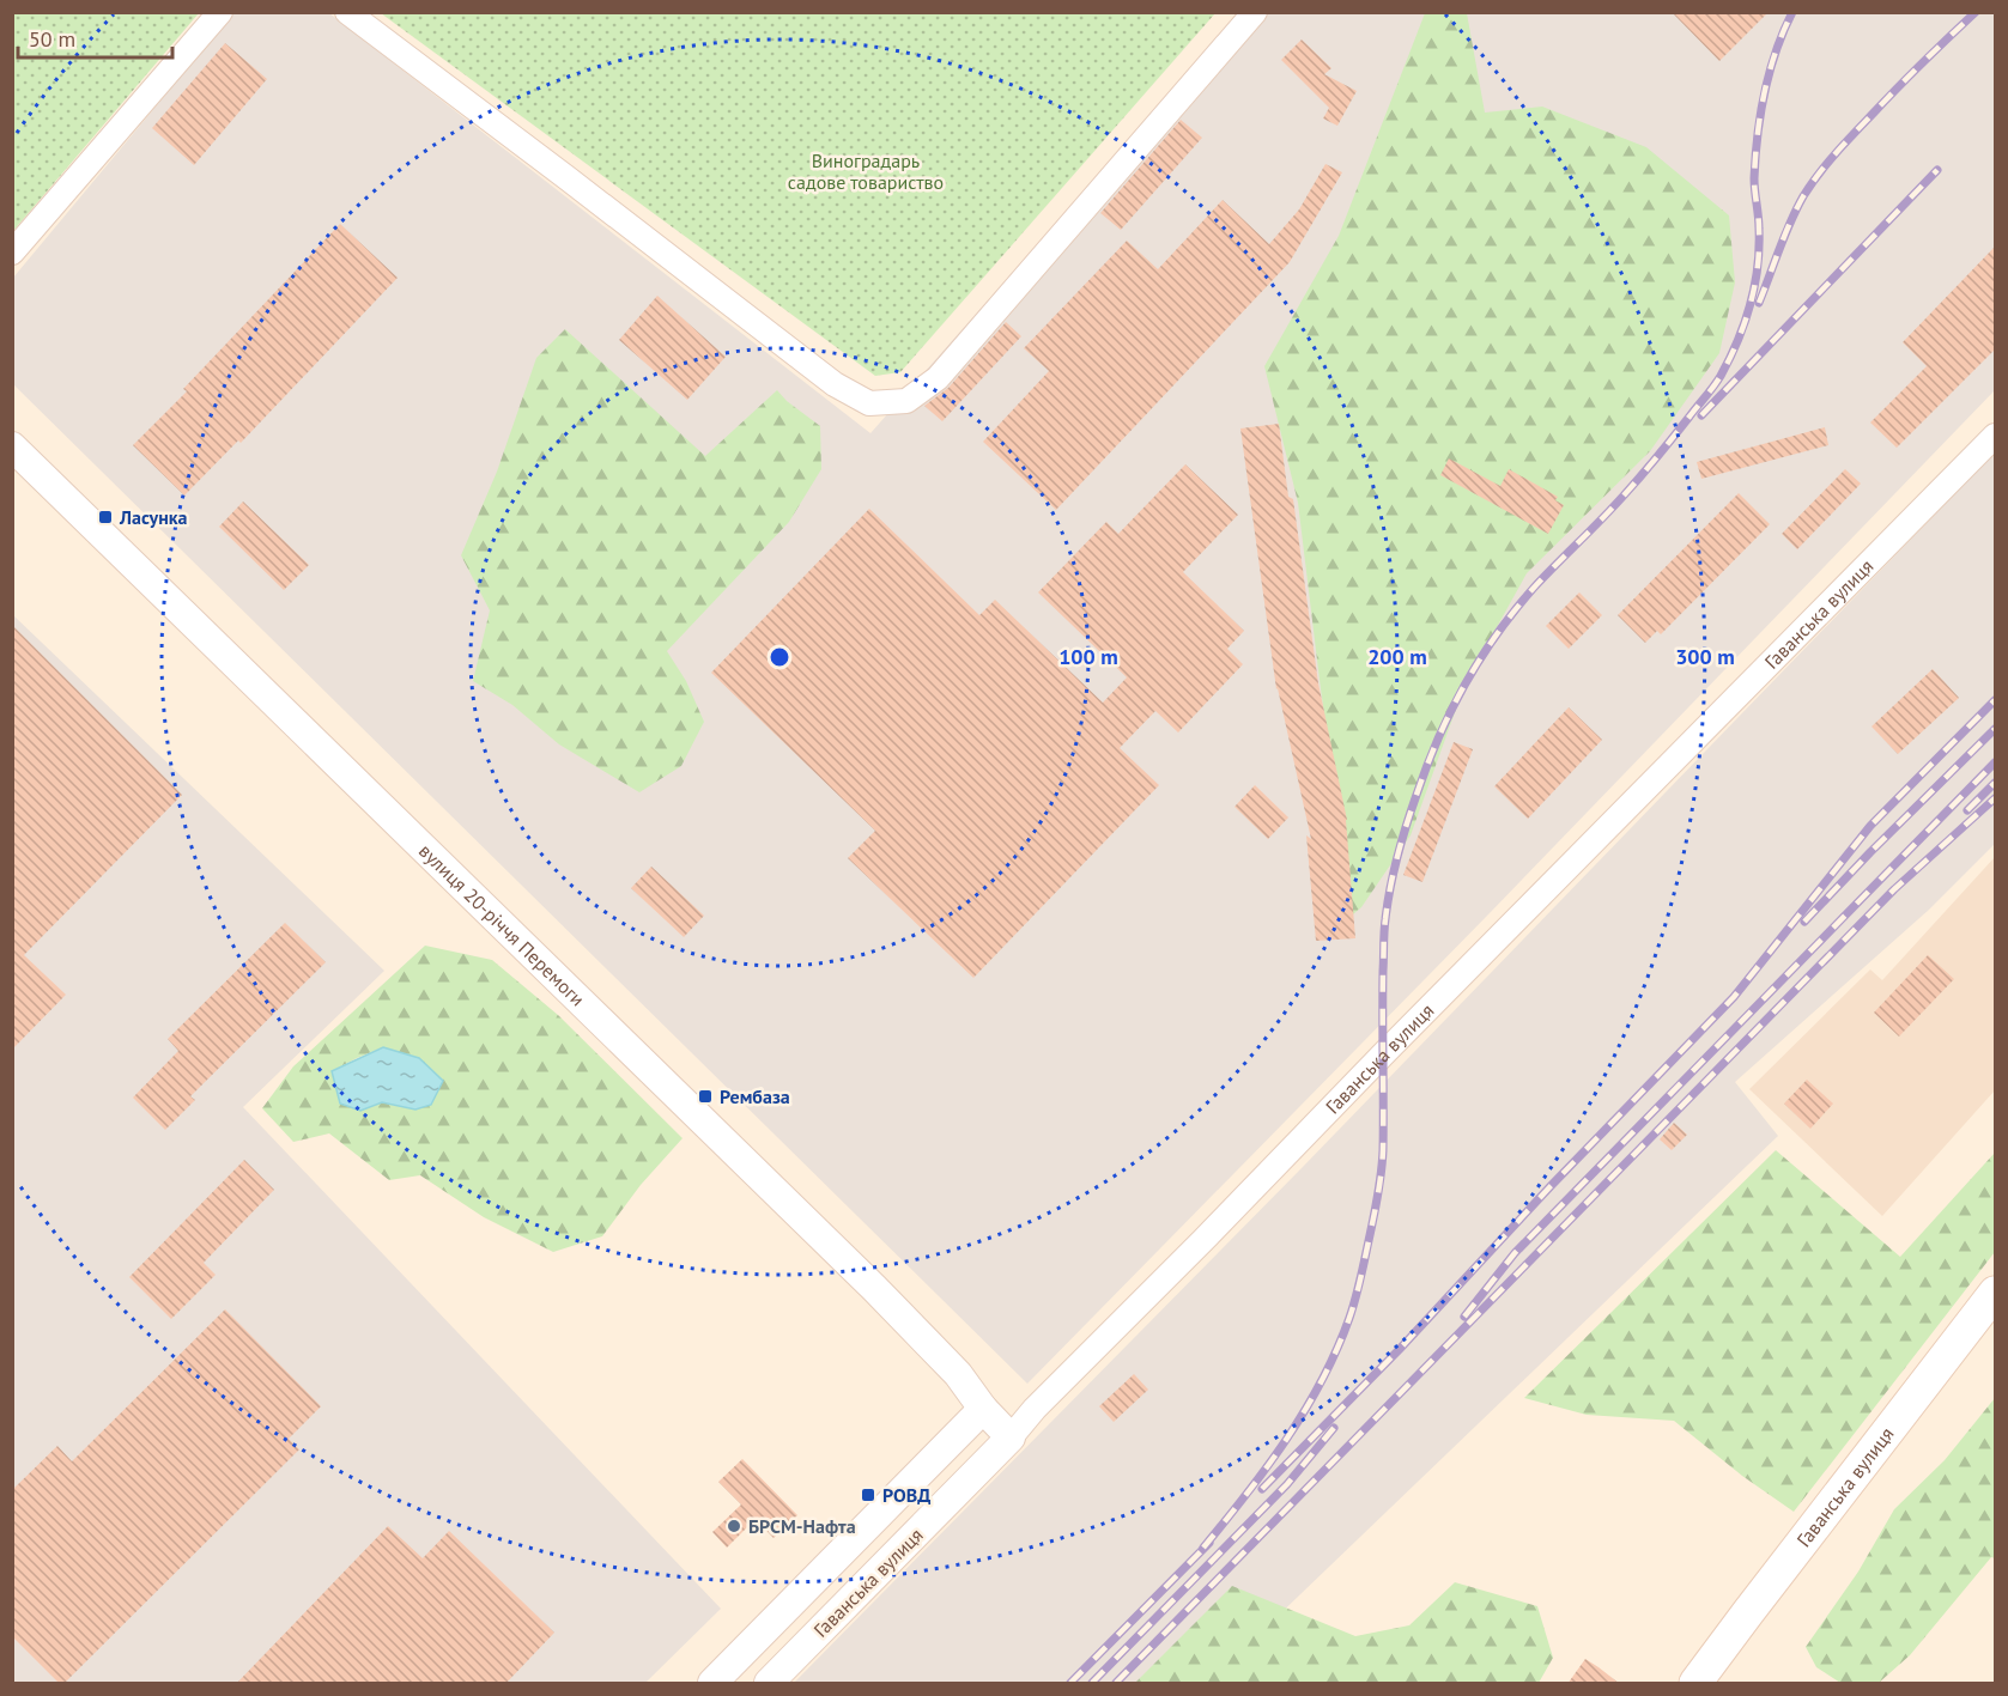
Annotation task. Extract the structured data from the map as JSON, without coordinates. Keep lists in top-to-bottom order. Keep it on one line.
{"streets":{"main road":["Гаванська вулиця"],"street":["вулиця 20-річчя Перемоги"]},"crossings":[["Гаванська вулиця","вулиця 20-річчя Перемоги"]],"parks":["Виноградарь садове товариство"],"places":{"transit":["Ласунка","Рембаза","РОВД"],"other":["БРСМ-Нафта"]},"scale_bar":"50 m","rings":["100 m","200 m","300 m"]}
